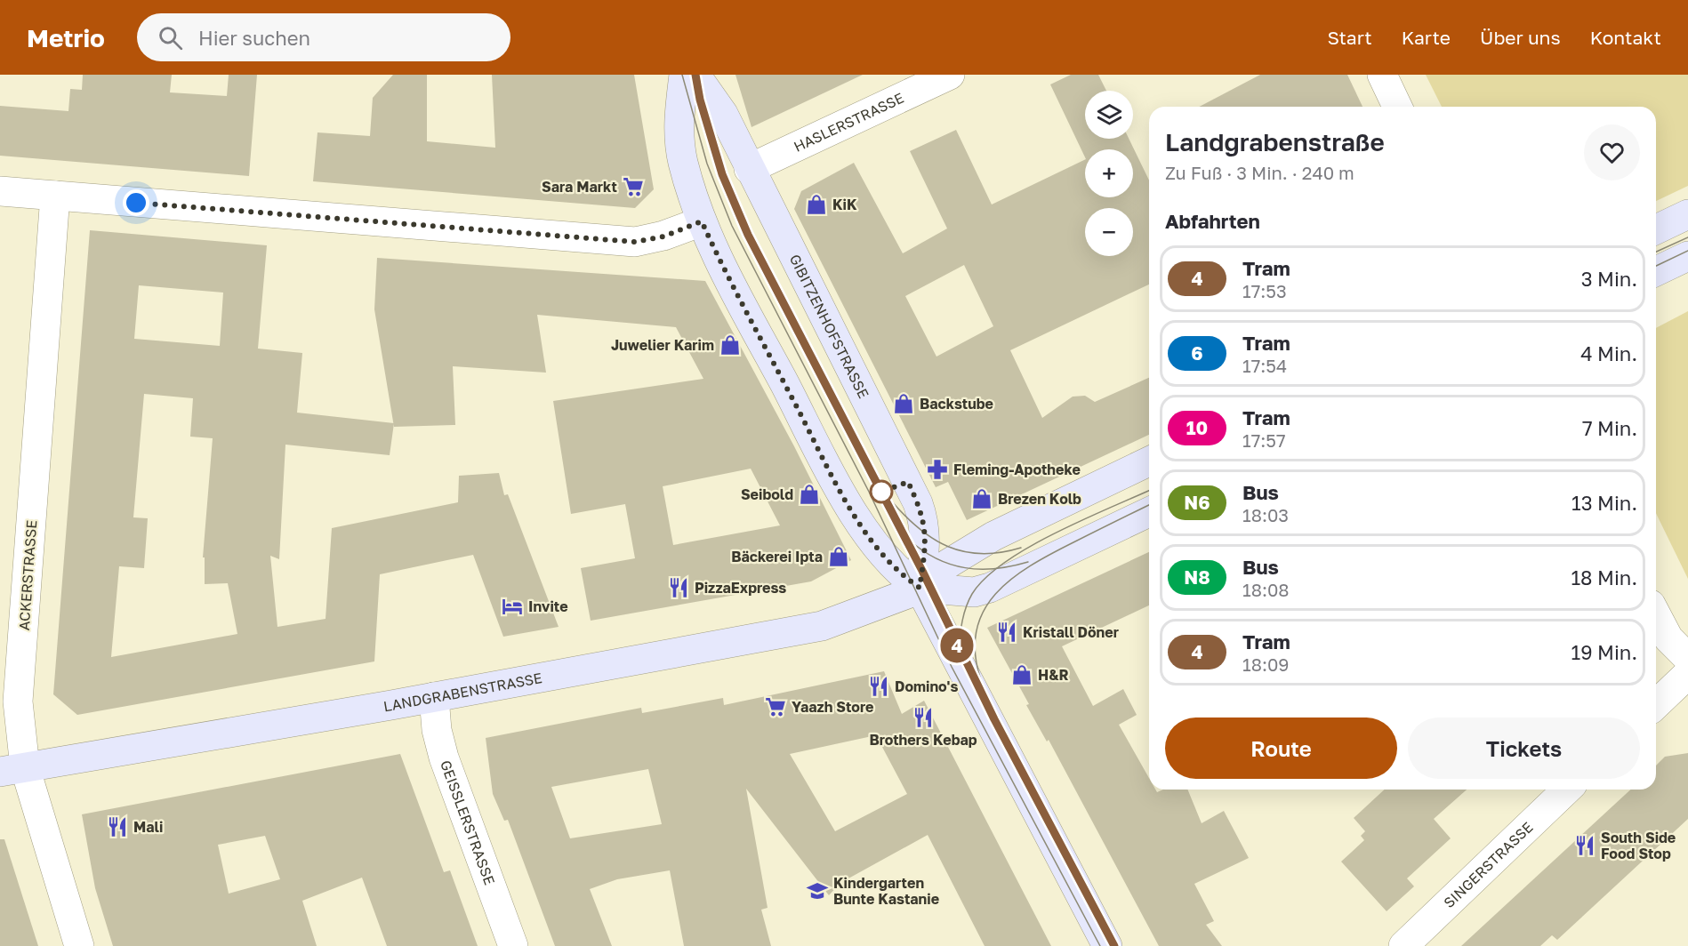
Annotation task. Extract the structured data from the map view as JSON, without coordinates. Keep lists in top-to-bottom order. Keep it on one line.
{"streets":{"main road":["GIBITZENHOFSTRASSE","LANDGRABENSTRASSE"],"street":["HASLERSTRASSE","ACKERSTRASSE","GEISSLERSTRASSE","SINGERSTRASSE"]},"crossings":[["HASLERSTRASSE","GIBITZENHOFSTRASSE"],["GIBITZENHOFSTRASSE","LANDGRABENSTRASSE"],["ACKERSTRASSE","LANDGRABENSTRASSE"],["LANDGRABENSTRASSE","GEISSLERSTRASSE"]],"places":{"supermarket":["Sara Markt","Yaazh Store"],"shop":["KiK","Juwelier Karim","Backstube","Seibold","Brezen Kolb","Bäckerei Ipta","H&R"],"pharmacy":["Fleming-Apotheke"],"restaurant":["PizzaExpress","Kristall Döner","Domino's","Brothers Kebap","Mali","South Side Food Stop"],"hotel":["Invite"],"school or university":["Kindergarten Bunte Kastanie"]},"lines":["tram line 4"],"page":{"header":"Metrio","search":"Hier suchen","nav":["Start","Karte","Über uns","Kontakt"],"on_map":"4","map_buttons":["+","−"],"heading":[["Landgrabenstraße","Zu Fuß · 3 Min. · 240 m"],"Abfahrten"],"list":[{"mark":"4","name":"Tram","note":"17:53","value":"3 Min."},{"mark":"6","name":"Tram","note":"17:54","value":"4 Min."},{"mark":"10","name":"Tram","note":"17:57","value":"7 Min."},{"mark":"N6","name":"Bus","note":"18:03","value":"13 Min."},{"mark":"N8","name":"Bus","note":"18:08","value":"18 Min."},{"mark":"4","name":"Tram","note":"18:09","value":"19 Min."}],"buttons":["Route","Tickets"]}}
